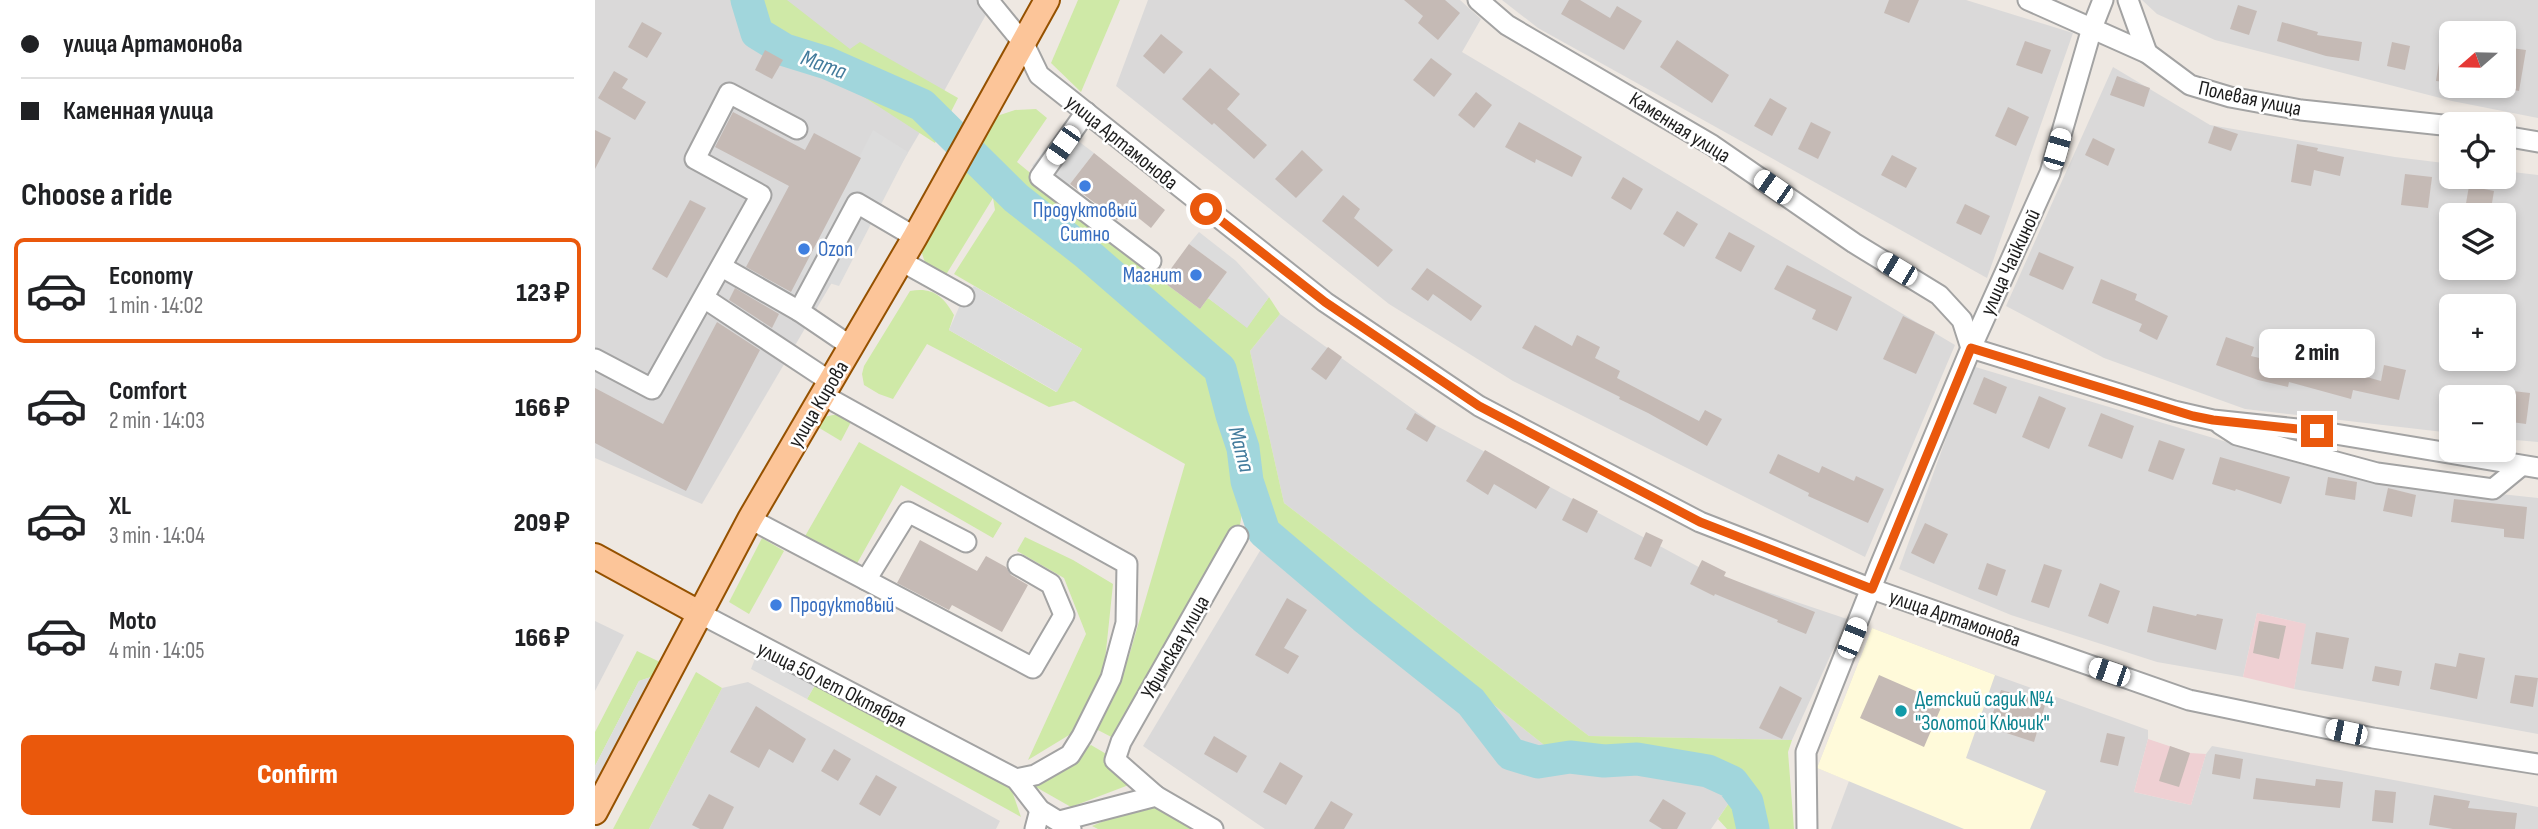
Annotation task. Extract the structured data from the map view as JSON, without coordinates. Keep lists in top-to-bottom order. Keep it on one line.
{"streets":{"main road":["улица Кирова","улица 50 лет Октября"],"street":["Полевая улица","Каменная улица","улица Артамонова","улица Чайкиной","Уфимская улица"]},"crossings":[["Полевая улица","улица Чайкиной"],["Каменная улица","улица Чайкиной"],["улица Артамонова","улица Чайкиной"],["улица Артамонова","улица Кирова"],["улица Кирова","улица 50 лет Октября"],["Уфимская улица","улица 50 лет Октября"]],"water":["Мата"],"places":["Продуктовый Ситно","Ozon","Магнит","Продуктовый","Детский садик №4 \"Золотой Ключик\""],"north":"left","page":{"banner":["улица Артамонова","Каменная улица"],"map_buttons":["+","−"],"heading":"Choose a ride","list":[{"name":"Economy","note":"1 min · 14:02","value":"123 ₽"},{"name":"Comfort","note":"2 min · 14:03","value":"166 ₽"},{"name":"XL","note":"3 min · 14:04","value":"209 ₽"},{"name":"Moto","note":"4 min · 14:05","value":"166 ₽"}],"bubble":"2 min","buttons":"Confirm"}}
